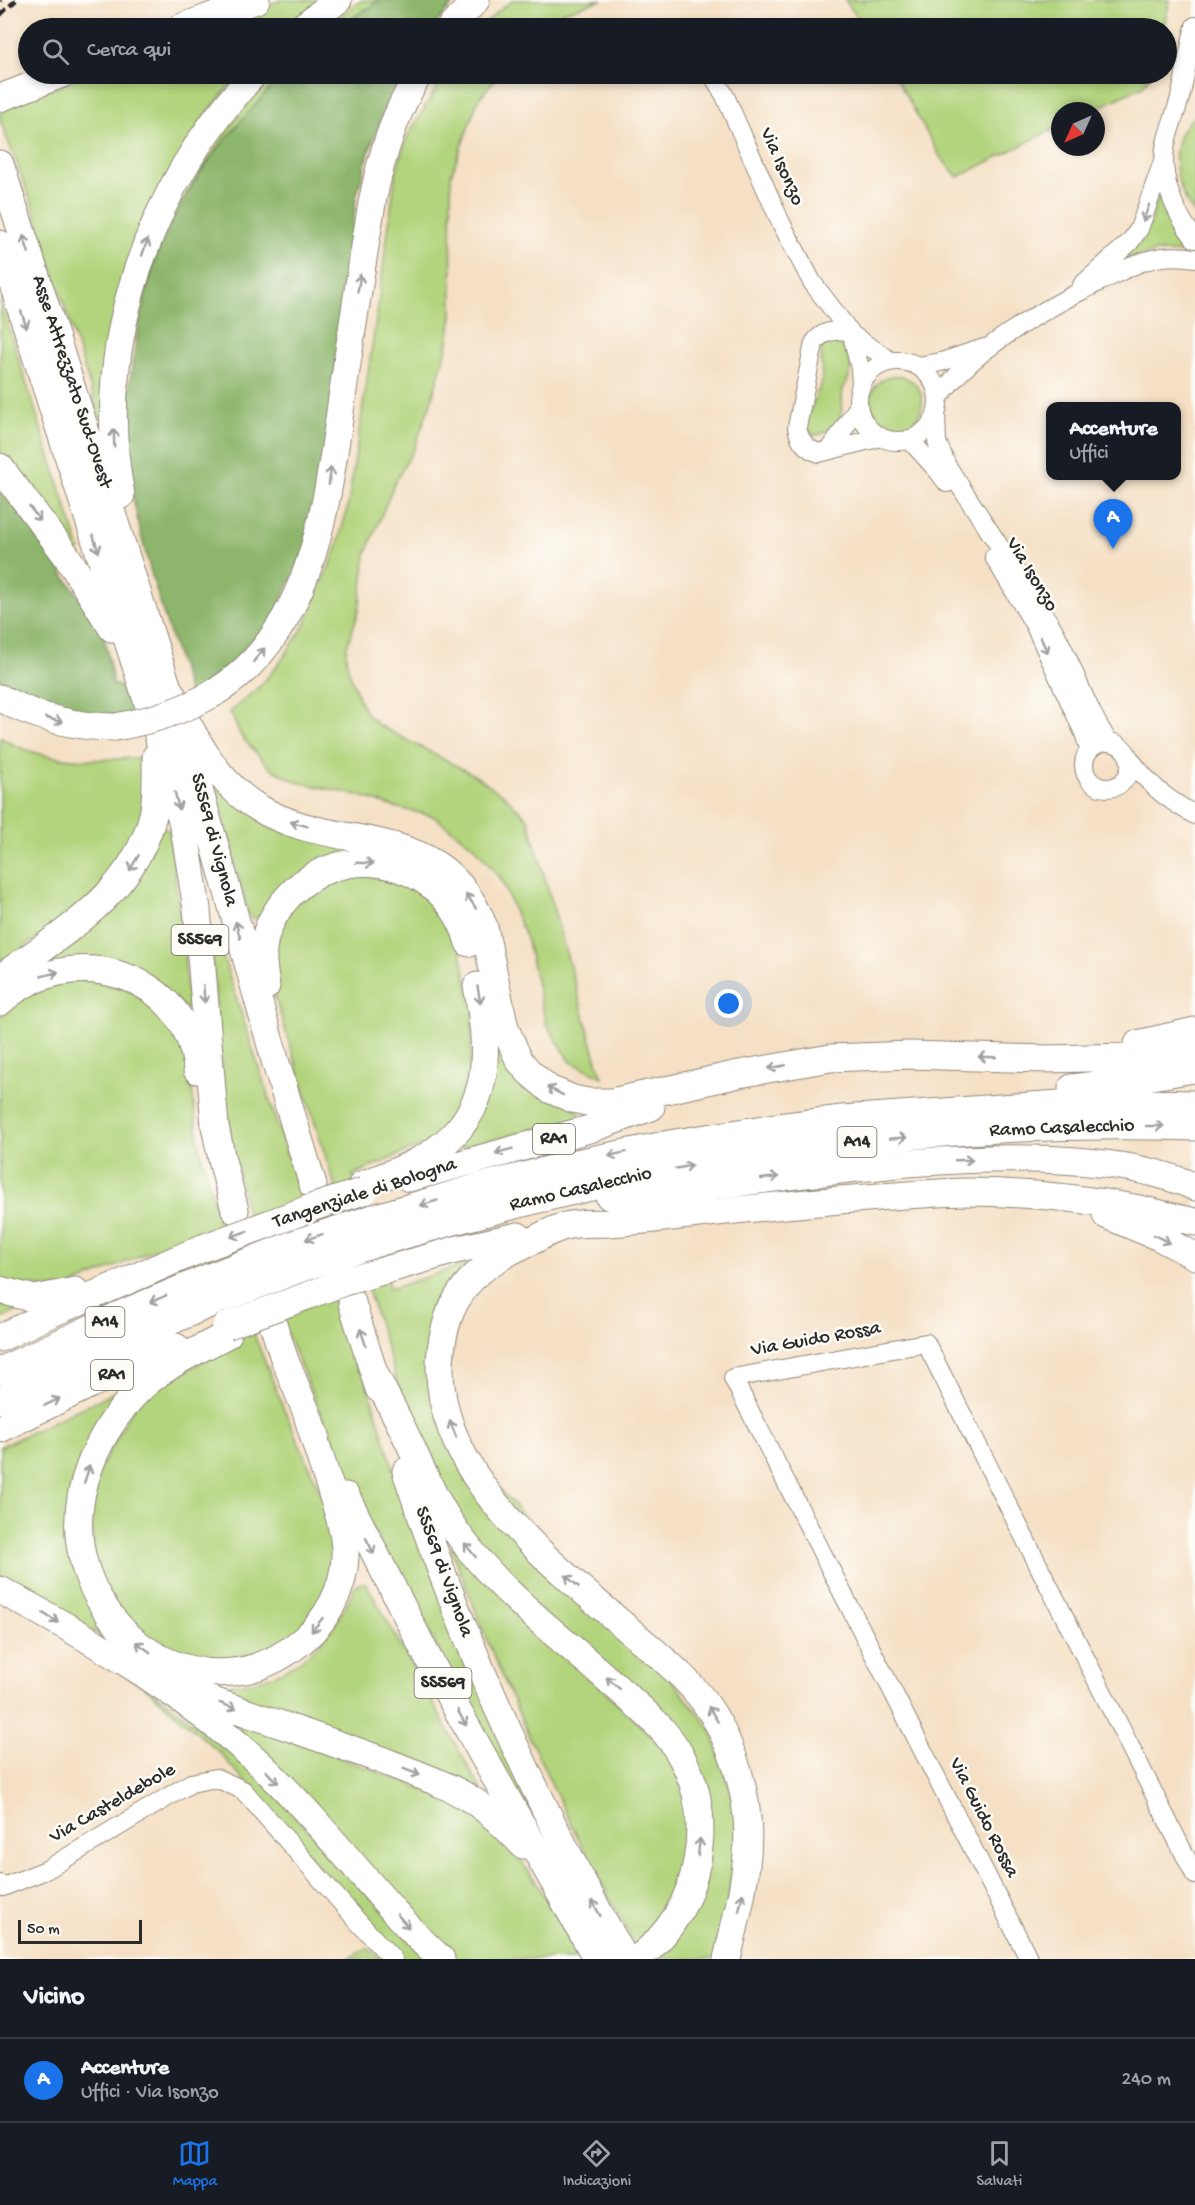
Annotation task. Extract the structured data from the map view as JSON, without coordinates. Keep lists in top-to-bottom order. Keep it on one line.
{"streets":{"highway":["Asse Attrezzato Sud-Ovest","SS569 di Vignola","SS569","Ramo Casalecchio","RA1","A14","Tangenziale di Bologna"],"street":["Via Isonzo","Via Guido Rossa","Via Casteldebole"]},"crossings":[["Asse Attrezzato Sud-Ovest","SS569 di Vignola"],["SS569 di Vignola","Tangenziale di Bologna"],["RA1","Tangenziale di Bologna"]],"scale_bar":"50 m","north":"bottom left","page":{"search":"Cerca qui","popup":["Accenture","Uffici"],"pins":"A","scale":"50 m","heading":"Vicino","list":[{"mark":"A","name":"Accenture","note":"Uffici · Via Isonzo","value":"240 m"}],"nav":["Mappa","Indicazioni","Salvati"]}}
